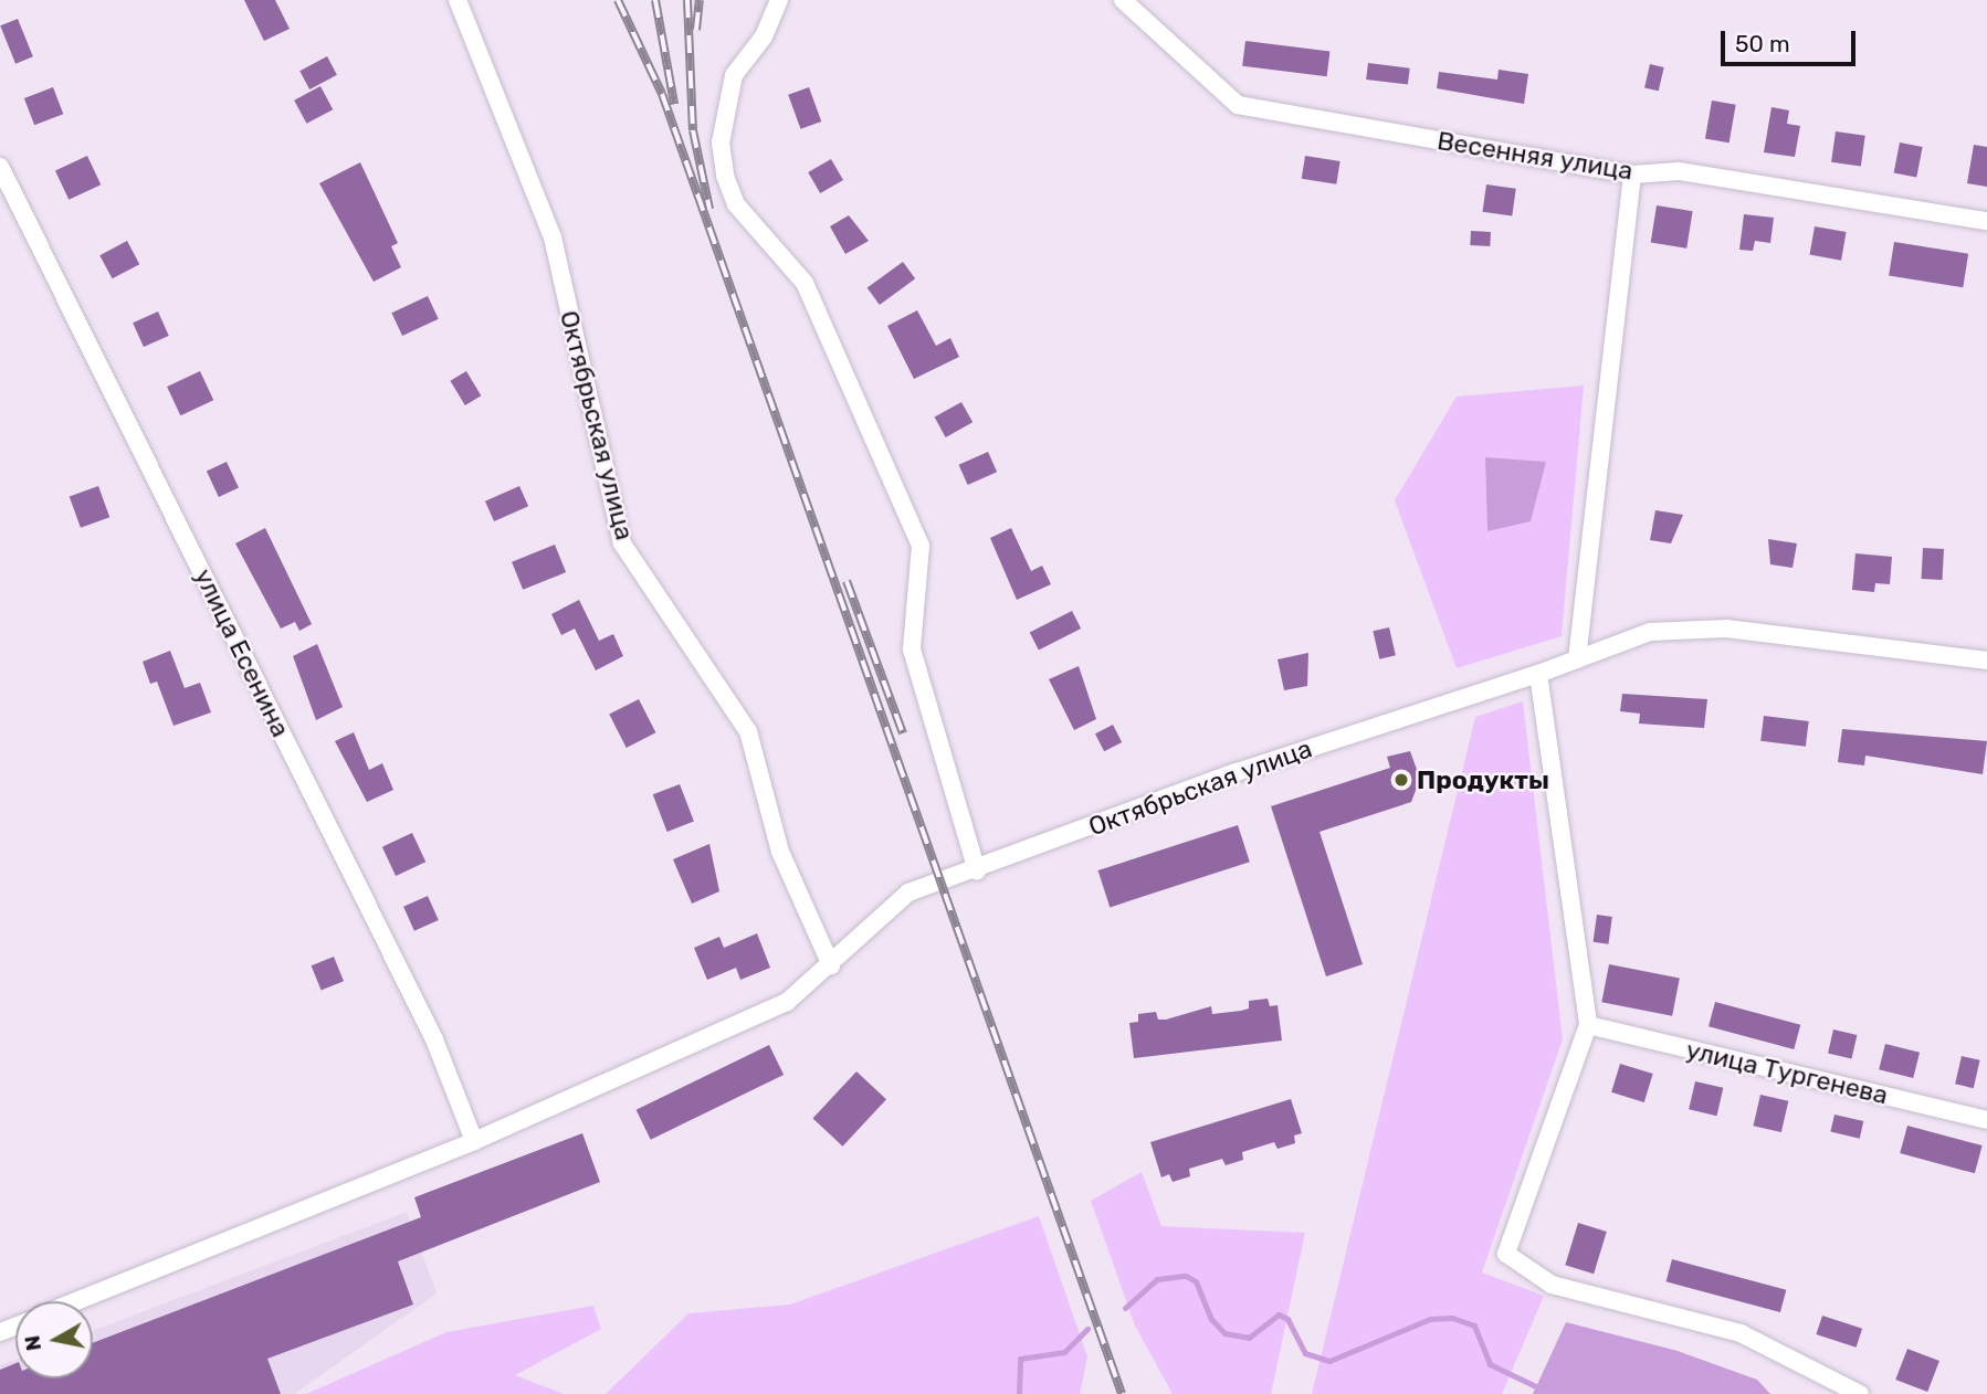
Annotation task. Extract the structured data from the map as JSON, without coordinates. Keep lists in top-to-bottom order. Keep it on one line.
{"streets":{"street":["Весенняя улица","Октябрьская улица","улица Есенина","улица Тургенева"]},"places":["Продукты"],"scale_bar":"50 m","north":"left"}
